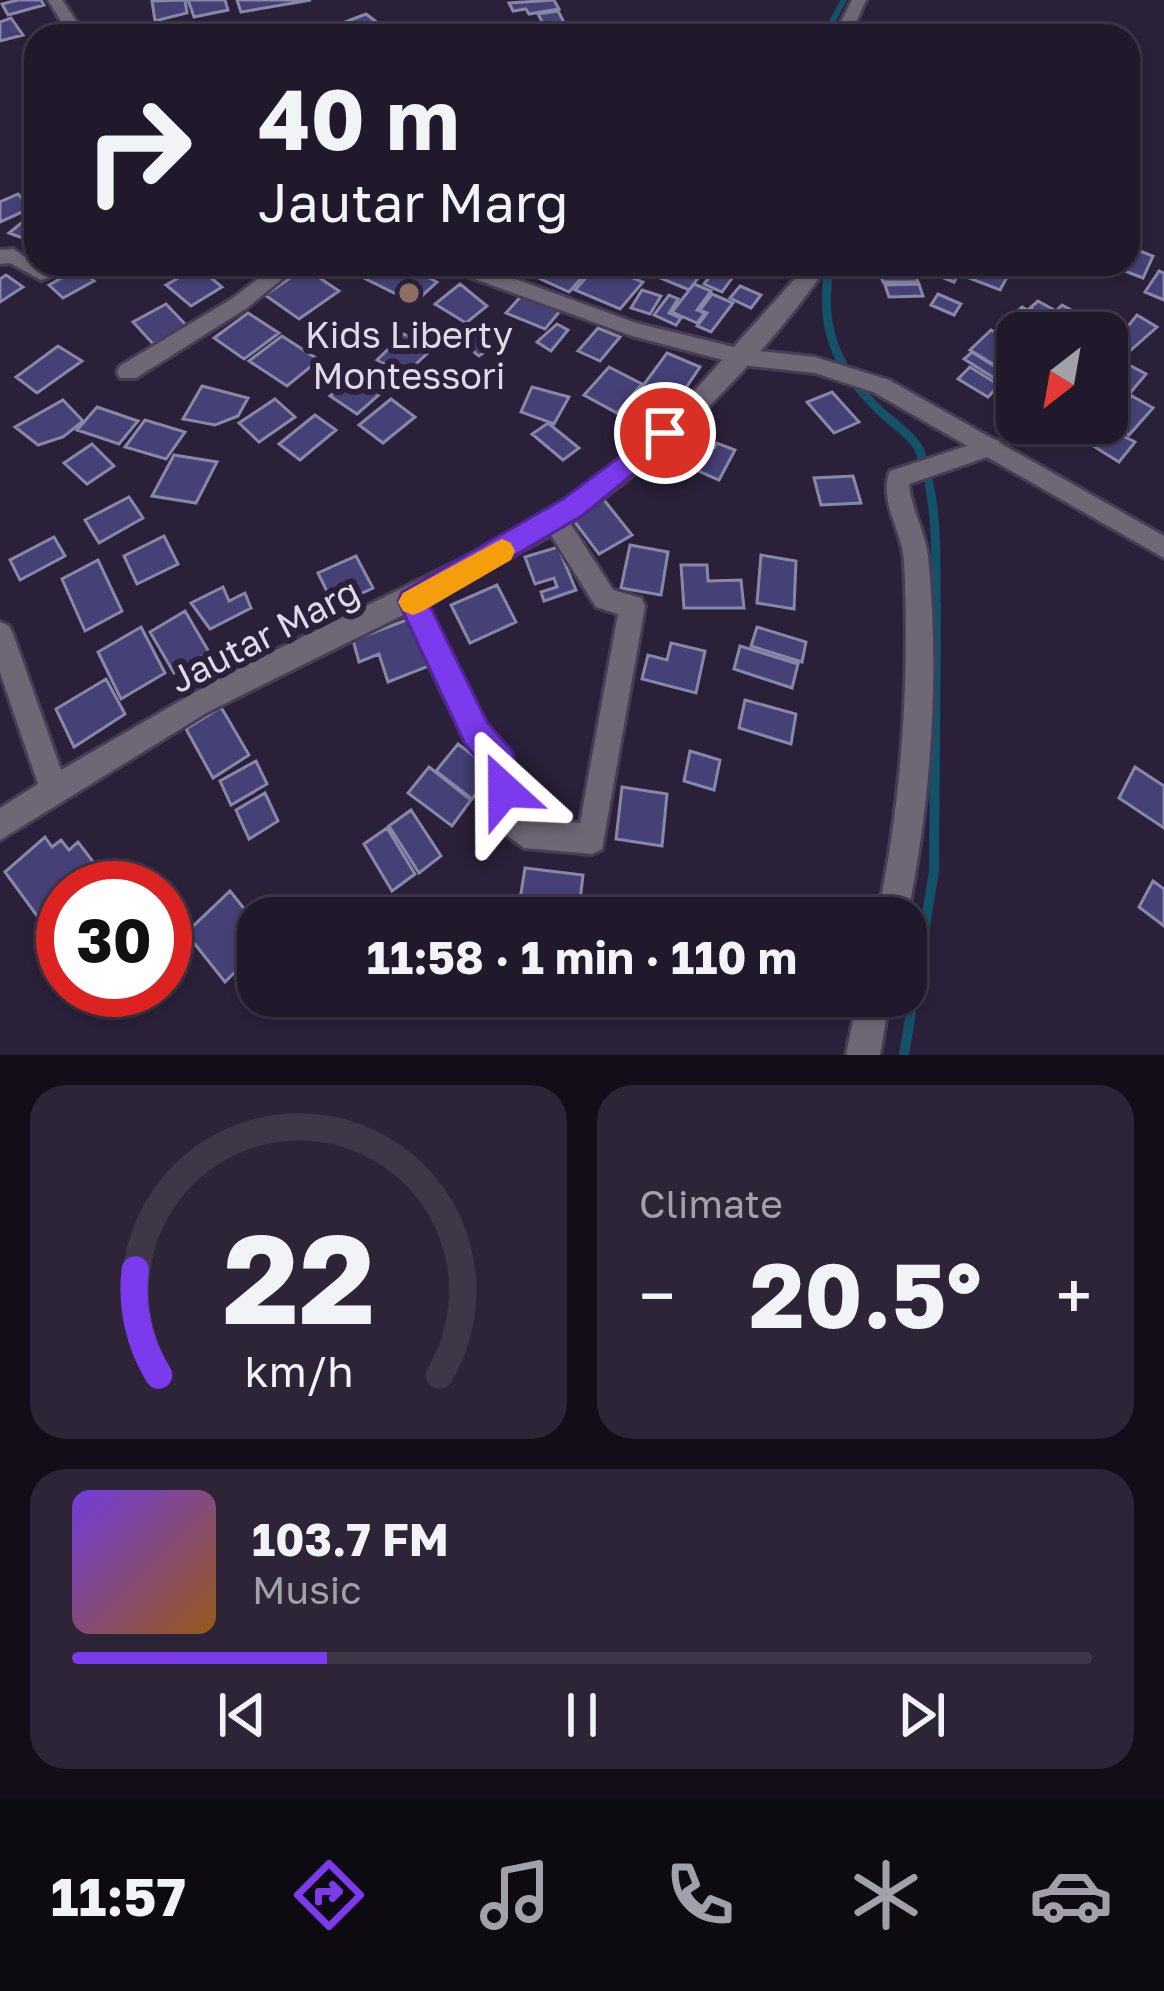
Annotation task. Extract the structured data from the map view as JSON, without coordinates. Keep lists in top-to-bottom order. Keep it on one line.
{"streets":{"street":["Jautar Marg"]},"places":["Kids Liberty Montessori"],"north":"bottom left","page":{"turn":["40 m","Jautar Marg"],"limit":"30","trip":"11:58 · 1 min · 110 m","tile":"Climate","heat":["−","20.5°","+"],"song":["103.7 FM","Music"],"tabs":"11:57","gauge":["22","km/h"]}}
